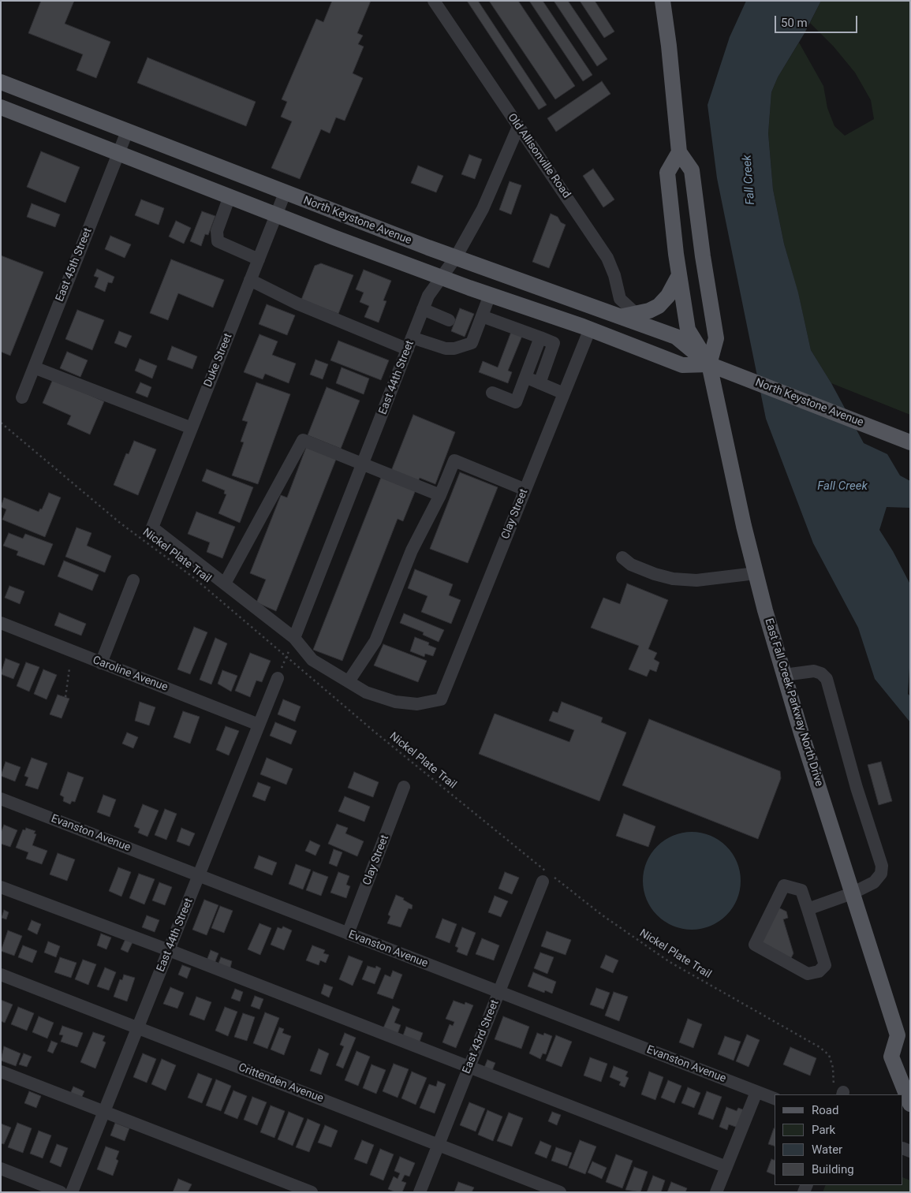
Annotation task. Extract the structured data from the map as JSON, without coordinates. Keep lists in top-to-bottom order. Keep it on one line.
{"streets":{"main road":["North Keystone Avenue","East Fall Creek Parkway North Drive"],"street":["Old Allisonville Road","East 45th Street","Duke Street","East 44th Street","Clay Street","Caroline Avenue","Evanston Avenue","East 43rd Street","Crittenden Avenue"],"path":["Nickel Plate Trail"]},"crossings":[["Old Allisonville Road","North Keystone Avenue"],["Old Allisonville Road","East 44th Street"],["North Keystone Avenue","East 45th Street"],["North Keystone Avenue","Duke Street"],["North Keystone Avenue","East 44th Street"],["North Keystone Avenue","Clay Street"],["North Keystone Avenue","East Fall Creek Parkway North Drive"],["East 44th Street","Caroline Avenue"],["East 44th Street","Evanston Avenue"],["East 44th Street","Crittenden Avenue"],["Clay Street","Evanston Avenue"],["Nickel Plate Trail","East 43rd Street"],["Evanston Avenue","East 43rd Street"],["East 43rd Street","Crittenden Avenue"]],"water":["Fall Creek"],"legend":["Road","Park","Water","Building"],"scale_bar":"50 m"}
